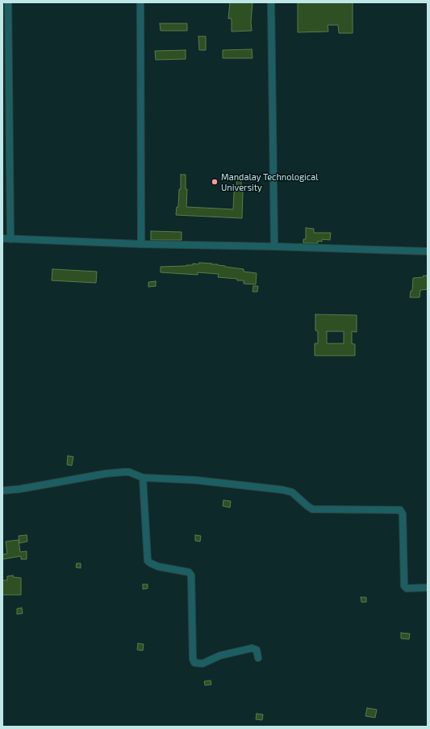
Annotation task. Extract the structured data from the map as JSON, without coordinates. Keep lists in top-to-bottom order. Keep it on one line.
{"places":["Mandalay Technological University"]}
